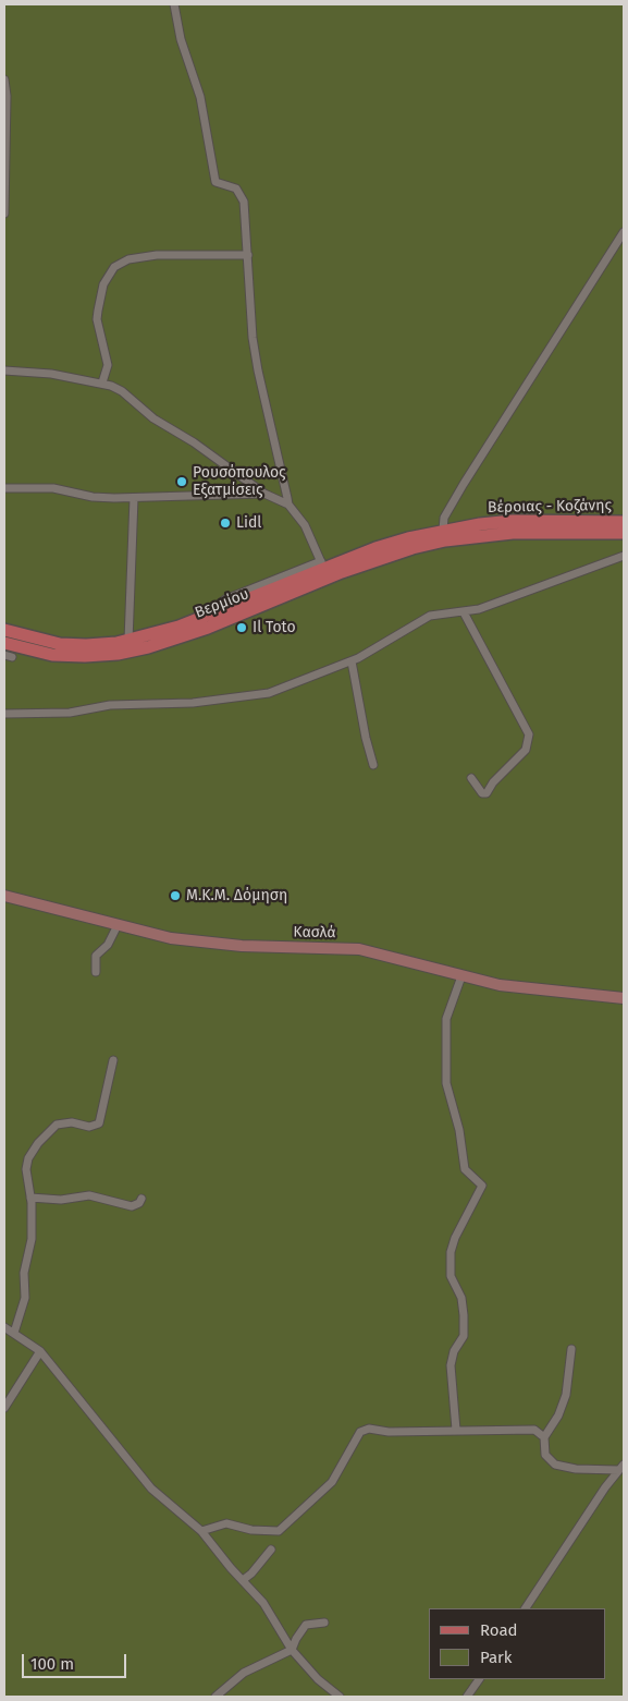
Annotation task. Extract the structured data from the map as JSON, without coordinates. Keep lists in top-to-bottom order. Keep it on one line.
{"streets":{"main road":["Βέροιας - Κοζάνης","Βερμίου"],"street":["Κασλά"]},"crossings":[["Βέροιας - Κοζάνης","Βερμίου"]],"places":["Ρουσόπουλος Εξατμίσεις","Lidl","Il Toto","Μ.Κ.Μ. Δόμηση"],"legend":["Road","Park"],"scale_bar":"100 m"}
